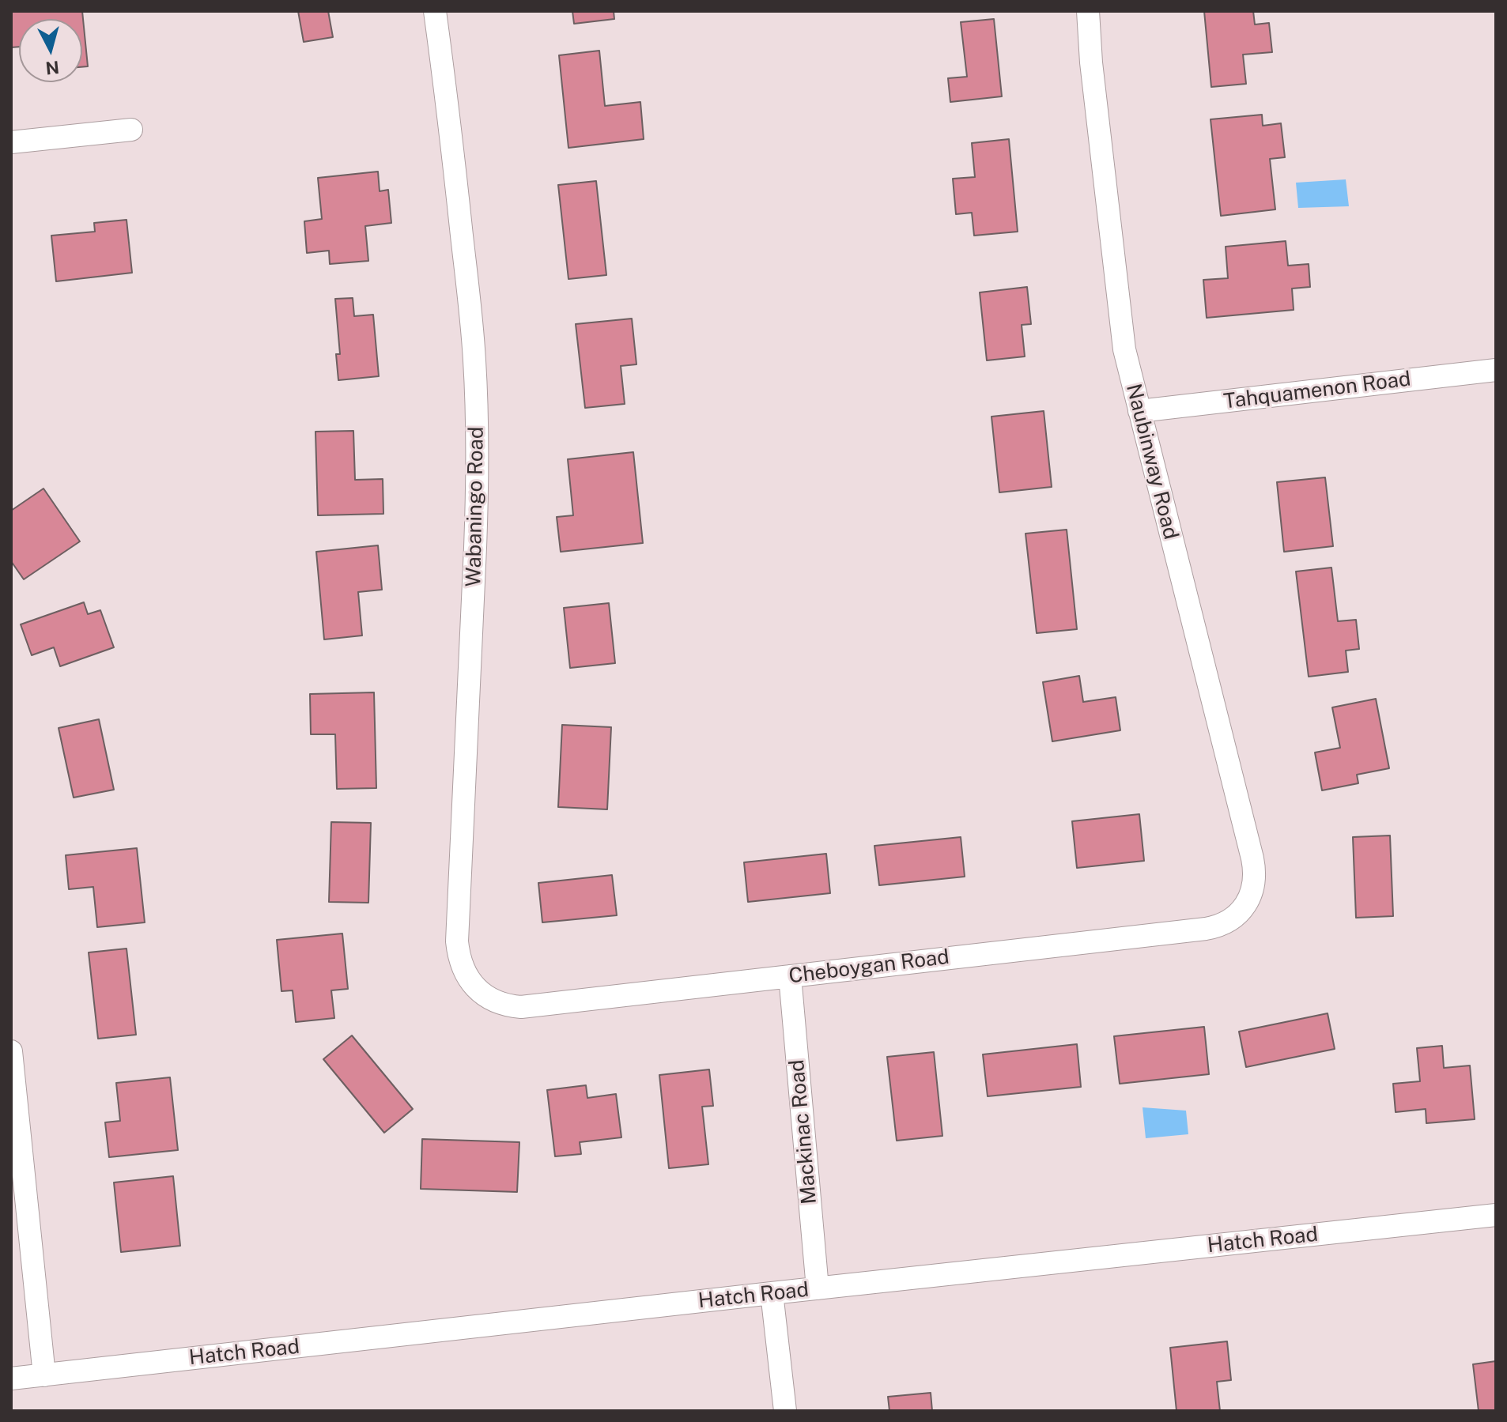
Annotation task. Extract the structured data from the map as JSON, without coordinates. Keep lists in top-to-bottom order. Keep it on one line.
{"streets":{"street":["Tahquamenon Road","Naubinway Road","Wabaningo Road","Cheboygan Road","Mackinac Road","Hatch Road"]},"crossings":[["Tahquamenon Road","Naubinway Road"],["Naubinway Road","Cheboygan Road"],["Wabaningo Road","Cheboygan Road"],["Cheboygan Road","Mackinac Road"],["Mackinac Road","Hatch Road"]],"north":"bottom"}
